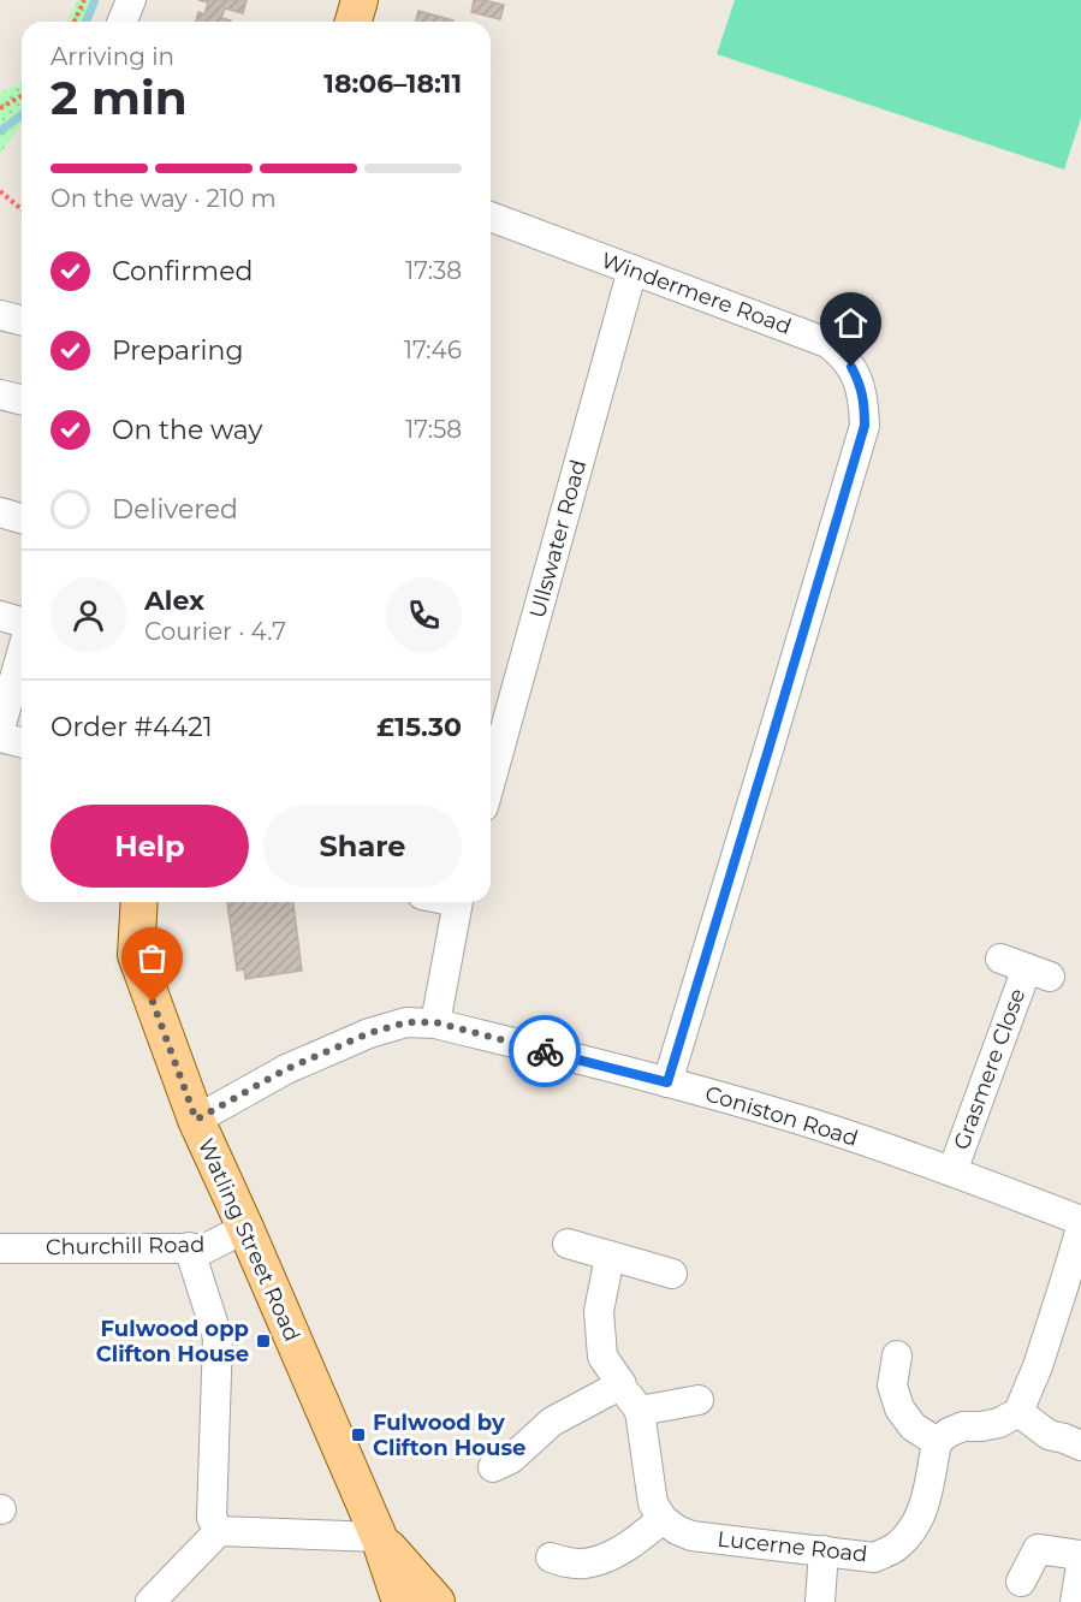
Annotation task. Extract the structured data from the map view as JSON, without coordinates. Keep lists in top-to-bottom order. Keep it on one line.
{"streets":{"main road":["Watling Street Road"],"street":["Windermere Road","Ullswater Road","Grasmere Close","Coniston Road","Churchill Road","Lucerne Road"]},"crossings":[["Windermere Road","Ullswater Road"],["Windermere Road","Coniston Road"],["Grasmere Close","Coniston Road"],["Coniston Road","Watling Street Road"],["Watling Street Road","Churchill Road"]],"places":{"transit":["Fulwood opp Clifton House","Fulwood by Clifton House"]},"page":{"heading":["2 min","Arriving in","18:06–18:11"],"panel":["Alex","Courier · 4.7","Order #4421","£15.30"],"bar":"On the way · 210 m","list":[["Confirmed","17:38"],["Preparing","17:46"],["On the way","17:58"],"Delivered"],"buttons":["Help","Share"]}}
